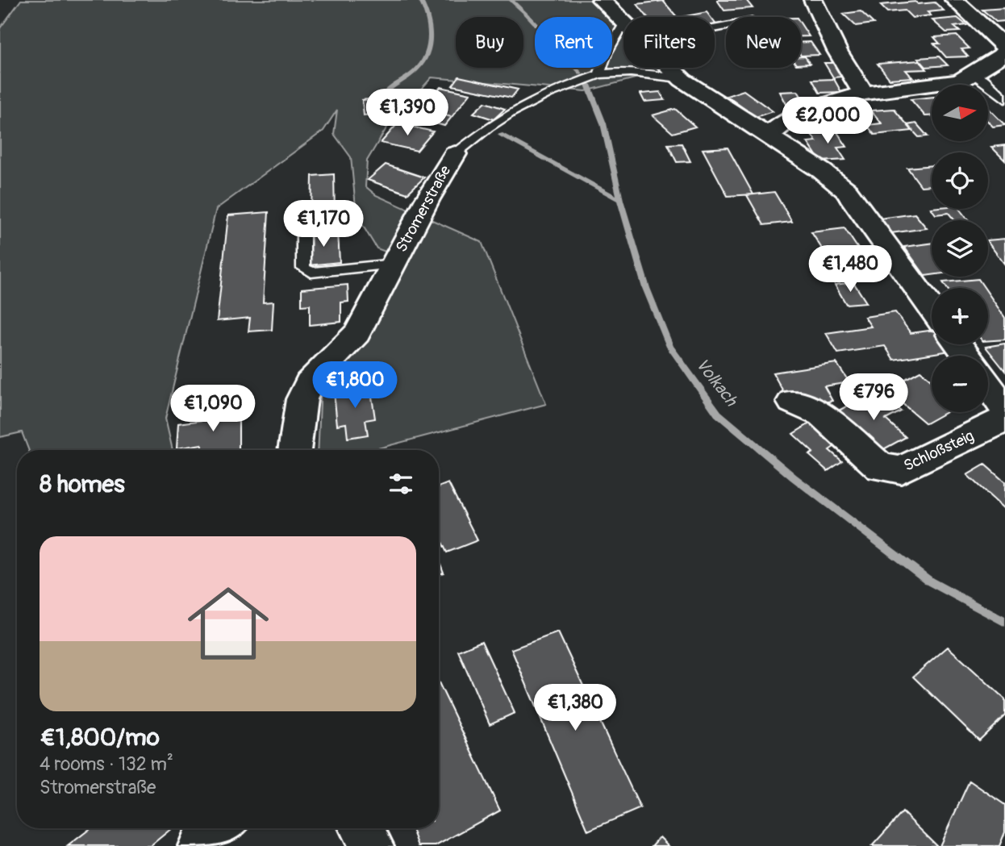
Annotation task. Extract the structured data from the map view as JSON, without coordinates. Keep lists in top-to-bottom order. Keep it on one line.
{"streets":{"street":["Stromerstraße","Schloßsteig"]},"water":["Volkach"],"north":"right","page":{"chip":["Buy","Rent","Filters","New"],"map_buttons":["+","−"],"price":["€1,390","€2,000","€1,170","€1,480","€1,800","€796","€1,090","€1,380"],"heading":"8 homes","list":[{"name":"€1,800/mo","note":"4 rooms · 132 m² · Stromerstraße"}]}}
